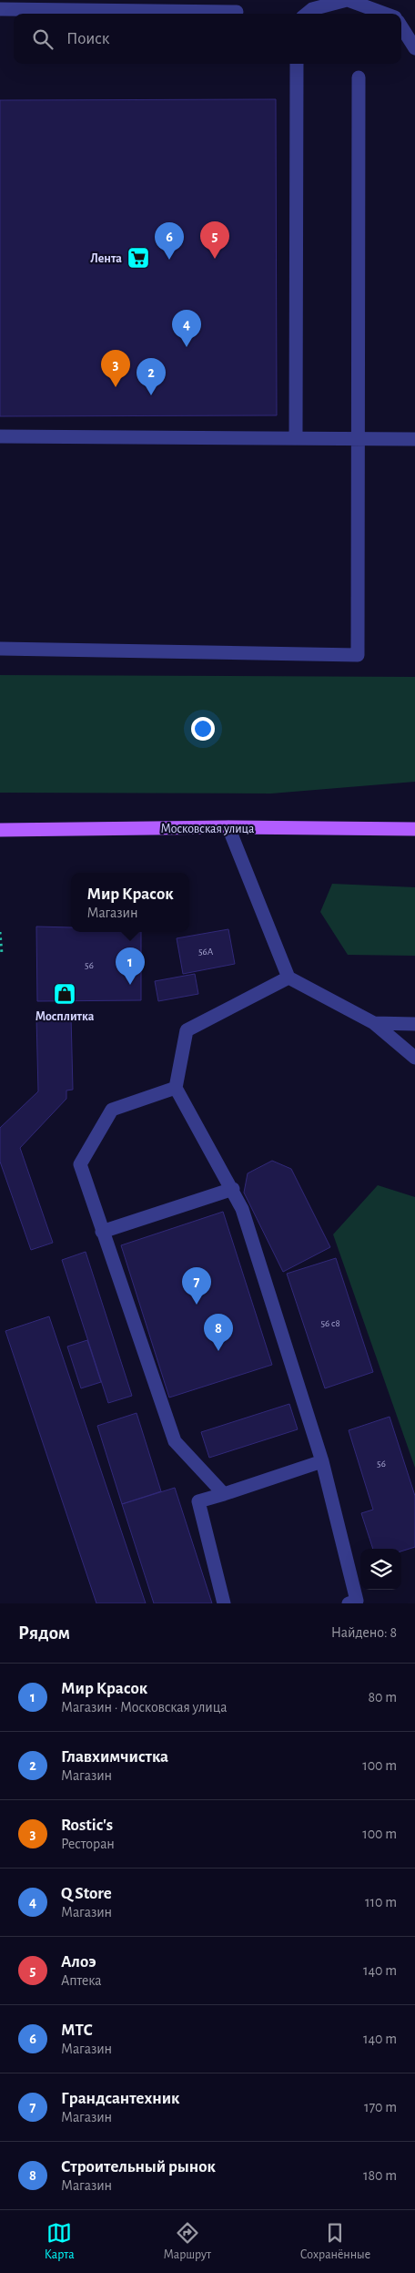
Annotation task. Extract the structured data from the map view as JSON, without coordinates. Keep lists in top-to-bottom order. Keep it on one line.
{"streets":{"main road":["Московская улица"]},"places":{"supermarket":["Лента"],"shop":["Мосплитка"]},"house_numbers":["56А","56","56 с8","56"],"page":{"search":"Поиск","pins":["5","6","4","3","2","1","7","8"],"popup":["Мир Красок","Магазин"],"heading":["Рядом","Найдено: 8"],"list":[{"mark":"1","name":"Мир Красок","note":"Магазин · Московская улица","value":"80 m"},{"mark":"2","name":"Главхимчистка","note":"Магазин","value":"100 m"},{"mark":"3","name":"Rostic's","note":"Ресторан","value":"100 m"},{"mark":"4","name":"Q Store","note":"Магазин","value":"110 m"},{"mark":"5","name":"Алоэ","note":"Аптека","value":"140 m"},{"mark":"6","name":"МТС","note":"Магазин","value":"140 m"},{"mark":"7","name":"Грандсантехник","note":"Магазин","value":"170 m"},{"mark":"8","name":"Строительный рынок","note":"Магазин","value":"180 m"}],"nav":["Карта","Маршрут","Сохранённые"]}}
